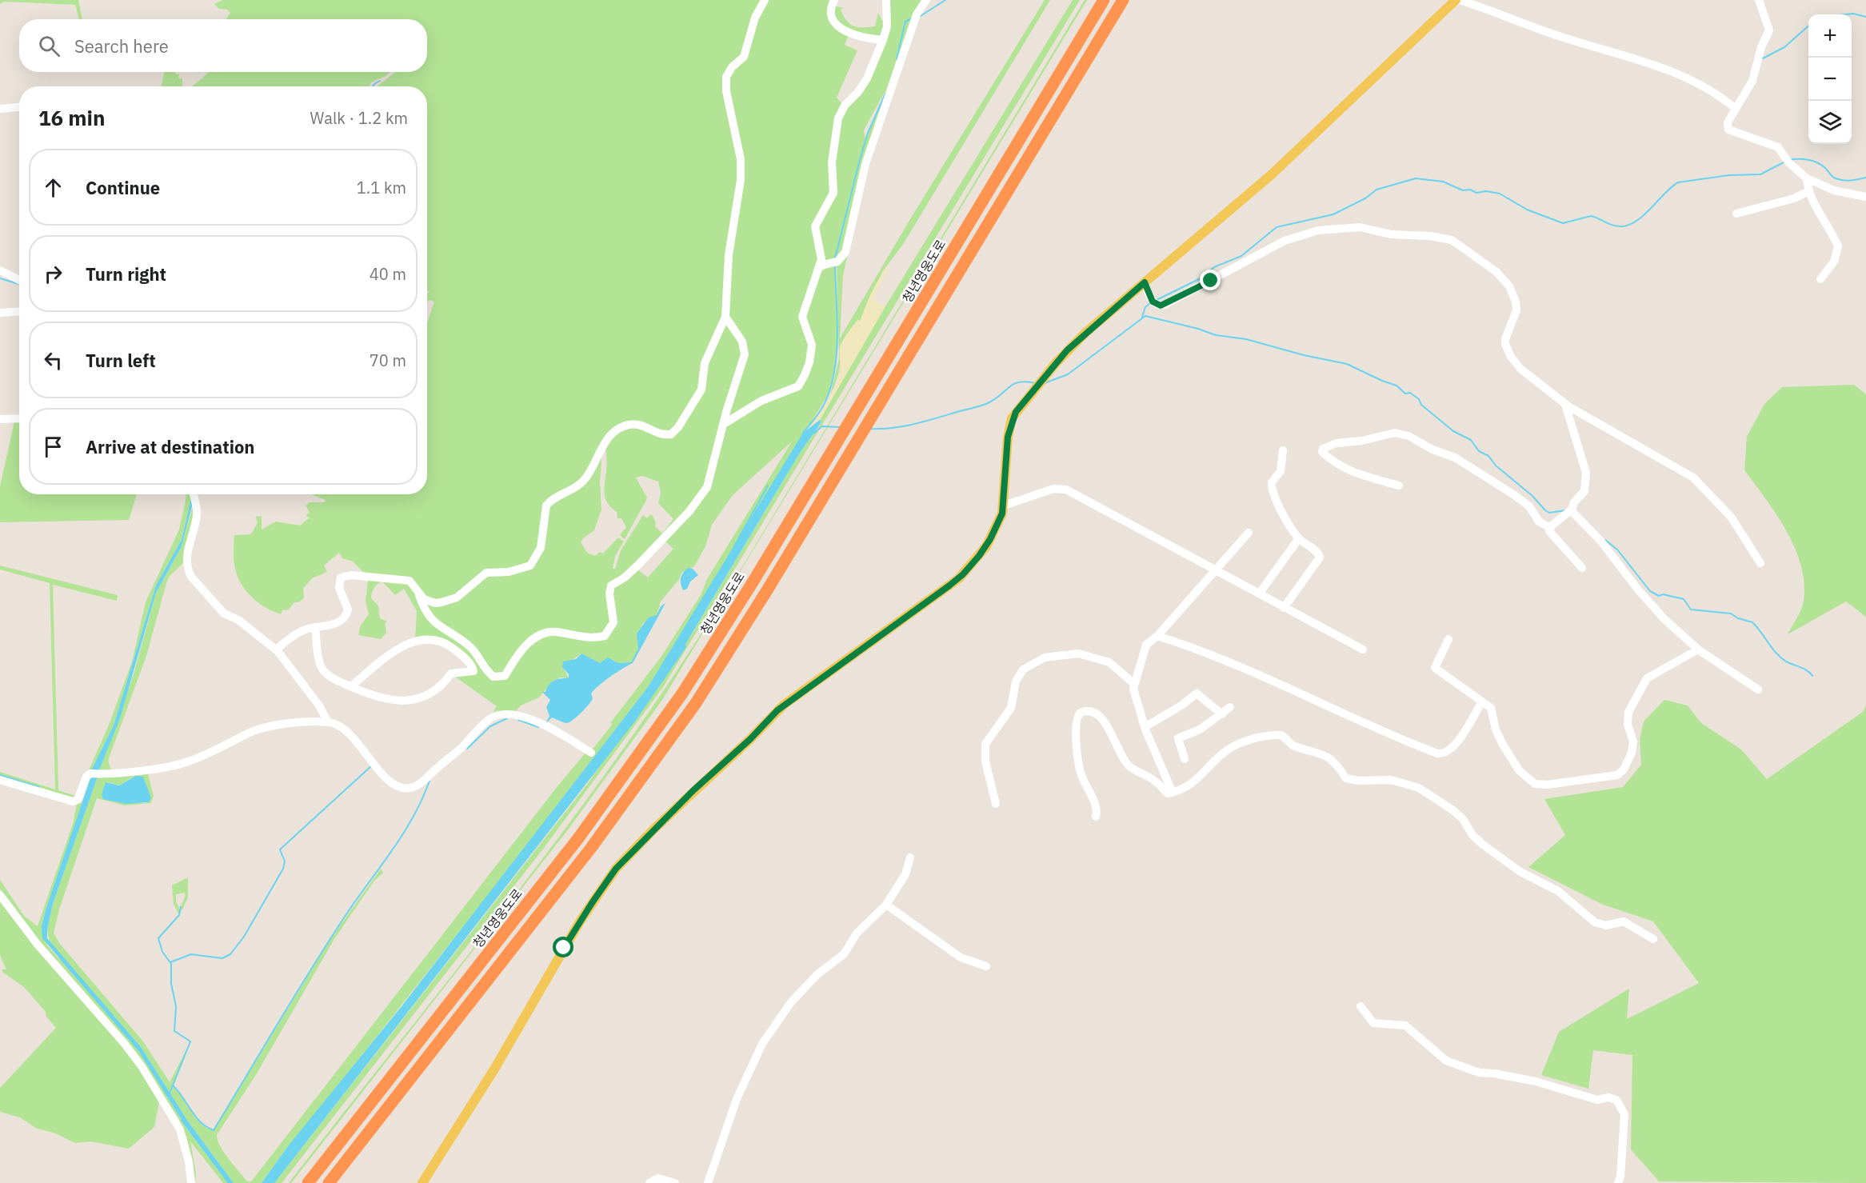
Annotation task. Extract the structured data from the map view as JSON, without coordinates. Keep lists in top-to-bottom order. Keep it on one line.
{"streets":{"highway":["청년영웅도로"]},"page":{"map_buttons":["+","−"],"search":"Search here","heading":["16 min","Walk · 1.2 km"],"list":[["Continue","1.1 km"],["Turn right","40 m"],["Turn left","70 m"],"Arrive at destination"]}}
